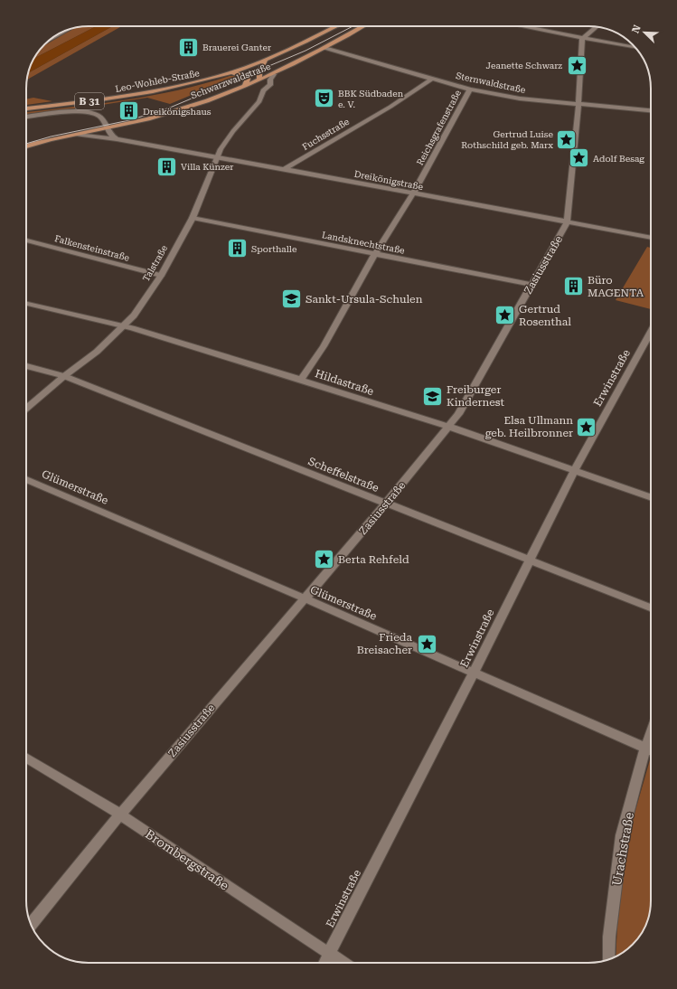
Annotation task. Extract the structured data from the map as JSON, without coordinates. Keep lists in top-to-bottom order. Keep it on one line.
{"streets":{"main road":["Leo-Wohleb-Straße","Schwarzwaldstraße","B 31"],"street":["Sternwaldstraße","Reichsgrafenstraße","Fuchsstraße","Dreikönigstraße","Landsknechtstraße","Falkensteinstraße","Talstraße","Zasiusstraße","Erwinstraße","Hildastraße","Scheffelstraße","Glümerstraße","Urachstraße","Brombergstraße"]},"crossings":[["Leo-Wohleb-Straße","Schwarzwaldstraße"],["Schwarzwaldstraße","Sternwaldstraße"],["Schwarzwaldstraße","Dreikönigstraße"],["Schwarzwaldstraße","Talstraße"],["Sternwaldstraße","Reichsgrafenstraße"],["Sternwaldstraße","Fuchsstraße"],["Sternwaldstraße","Zasiusstraße"],["Reichsgrafenstraße","Dreikönigstraße"],["Reichsgrafenstraße","Landsknechtstraße"],["Reichsgrafenstraße","Hildastraße"],["Fuchsstraße","Dreikönigstraße"],["Dreikönigstraße","Talstraße"],["Dreikönigstraße","Zasiusstraße"],["Landsknechtstraße","Talstraße"],["Landsknechtstraße","Zasiusstraße"],["Falkensteinstraße","Talstraße"],["Talstraße","Hildastraße"],["Talstraße","Scheffelstraße"],["Zasiusstraße","Hildastraße"],["Zasiusstraße","Scheffelstraße"],["Zasiusstraße","Glümerstraße"],["Zasiusstraße","Brombergstraße"],["Erwinstraße","Hildastraße"],["Erwinstraße","Scheffelstraße"],["Erwinstraße","Glümerstraße"],["Erwinstraße","Brombergstraße"],["Glümerstraße","Urachstraße"]],"places":{"building":["Brauerei Ganter","Dreikönigshaus","Villa Künzer","Sporthalle","Büro MAGENTA"],"place":["Jeanette Schwarz","Gertrud Luise Rothschild geb. Marx","Adolf Besag","Gertrud Rosenthal","Elsa Ullmann geb. Heilbronner","Berta Rehfeld","Frieda Breisacher"],"theatre":["BBK Südbaden e. V."],"school or university":["Sankt-Ursula-Schulen","Freiburger Kindernest"]},"north":"top left"}
